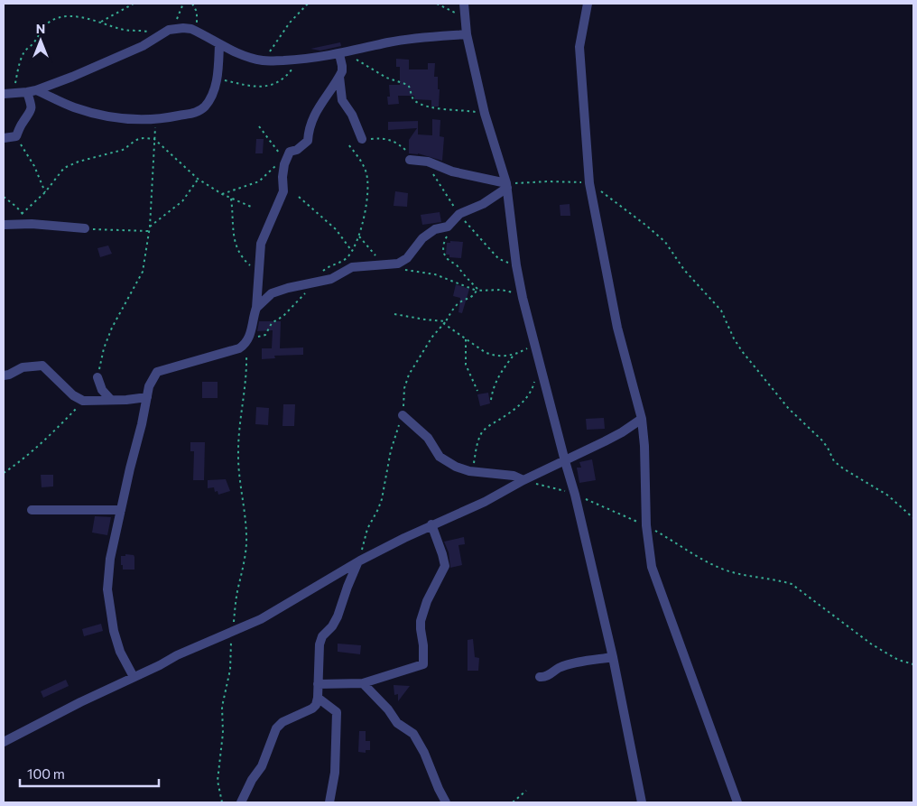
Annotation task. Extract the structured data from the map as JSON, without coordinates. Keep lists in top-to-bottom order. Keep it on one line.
{"scale_bar":"100 m","north":"top"}
